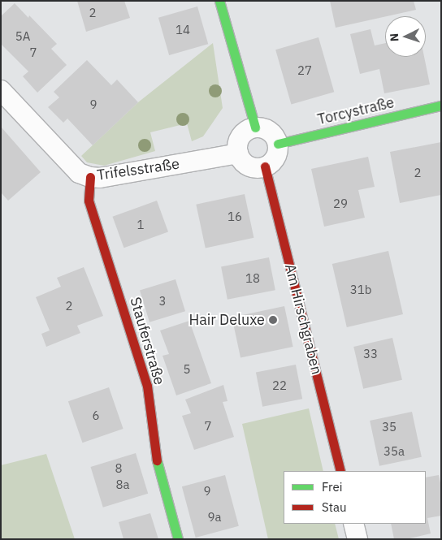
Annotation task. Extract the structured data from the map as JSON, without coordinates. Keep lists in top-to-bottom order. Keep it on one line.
{"streets":{"street":["Torcystraße","Trifelsstraße","Am Hirschgraben","Stauferstraße"]},"crossings":[["Torcystraße","Trifelsstraße"],["Torcystraße","Am Hirschgraben"],["Trifelsstraße","Am Hirschgraben"],["Trifelsstraße","Stauferstraße"]],"places":["Hair Deluxe"],"house_numbers":["2","14","5A","7","27","9","2","29","16","1","18","31b","3","2","33","5","22","6","7","35","35a","8","8a","9","9a"],"legend":["Frei","Stau"],"north":"left"}
